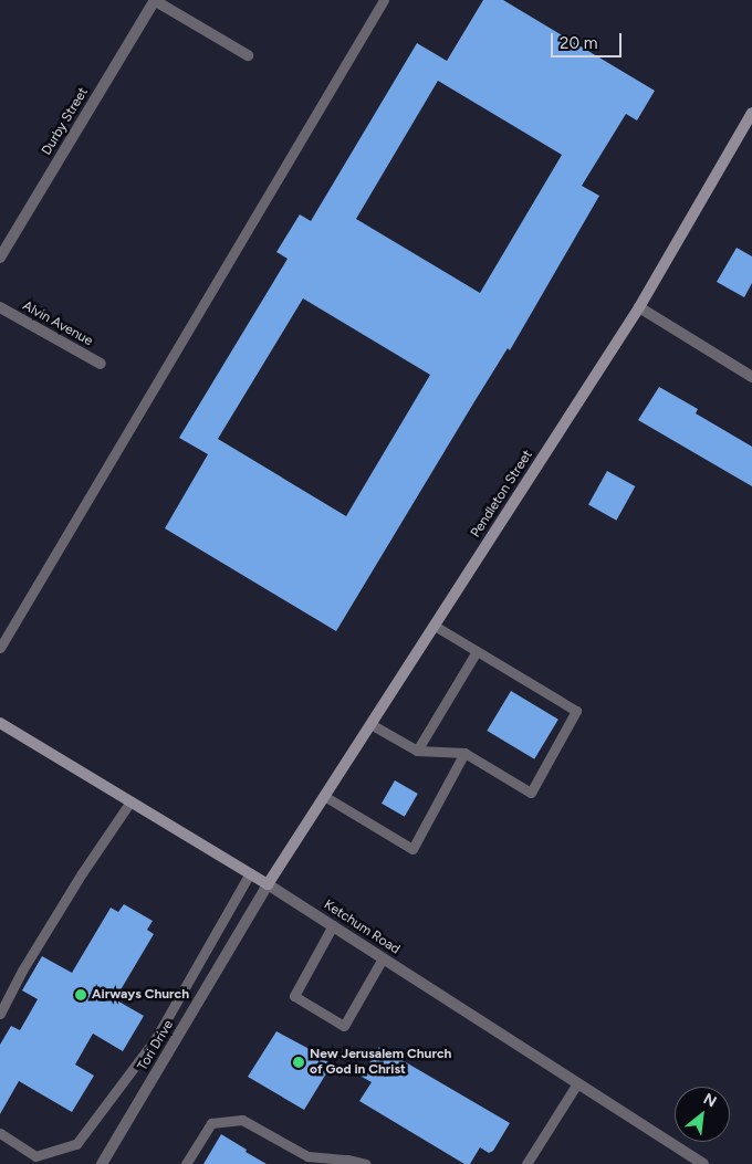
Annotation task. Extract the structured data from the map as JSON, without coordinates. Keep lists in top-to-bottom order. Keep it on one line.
{"streets":{"main road":["Pendleton Street","Ketchum Road"],"street":["Durby Street","Alvin Avenue","Tori Drive"]},"crossings":[["Pendleton Street","Ketchum Road"],["Pendleton Street","Tori Drive"],["Ketchum Road","Tori Drive"]],"places":["Airways Church","New Jerusalem Church of God in Christ"],"scale_bar":"20 m","north":"top right"}
